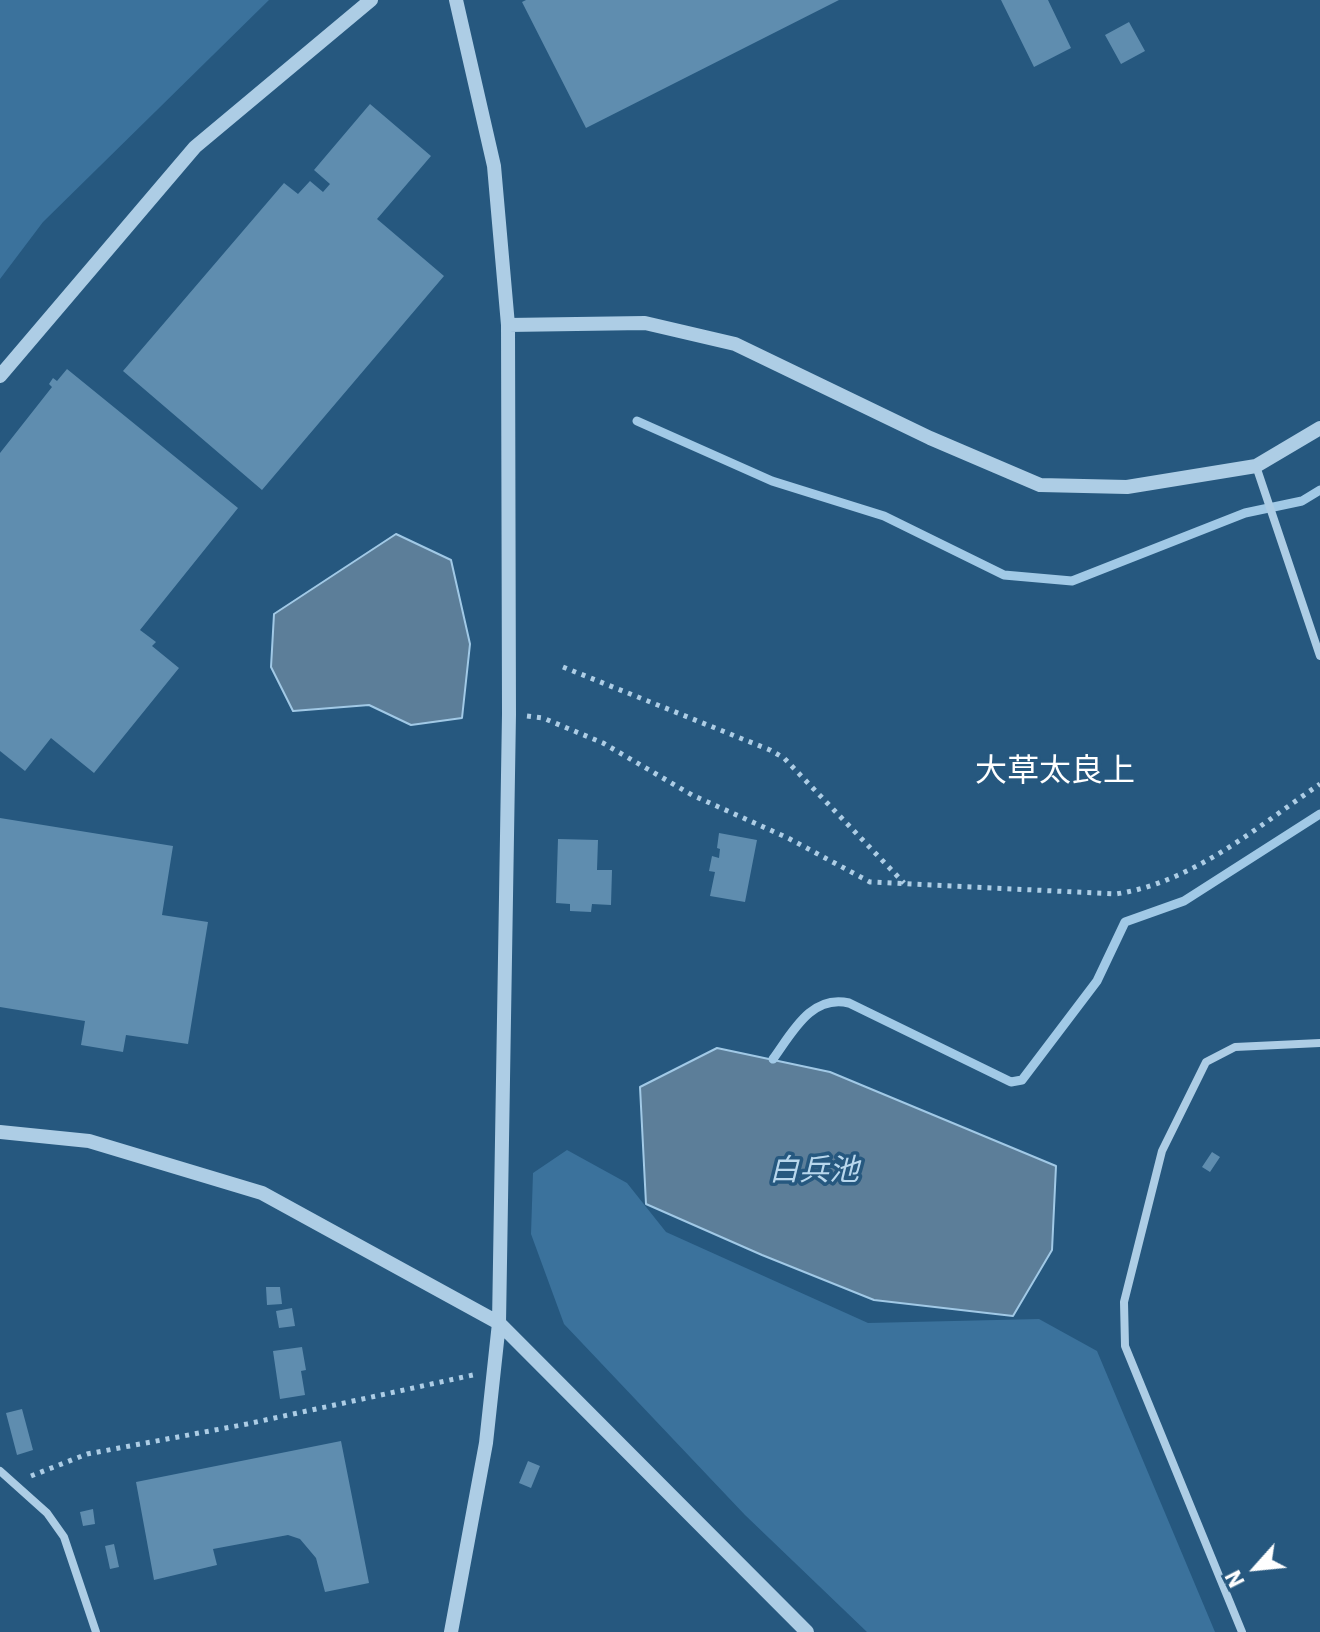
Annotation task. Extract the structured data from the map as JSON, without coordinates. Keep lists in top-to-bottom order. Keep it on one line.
{"districts":["大草太良上"],"water":["白兵池"],"north":"bottom left"}
